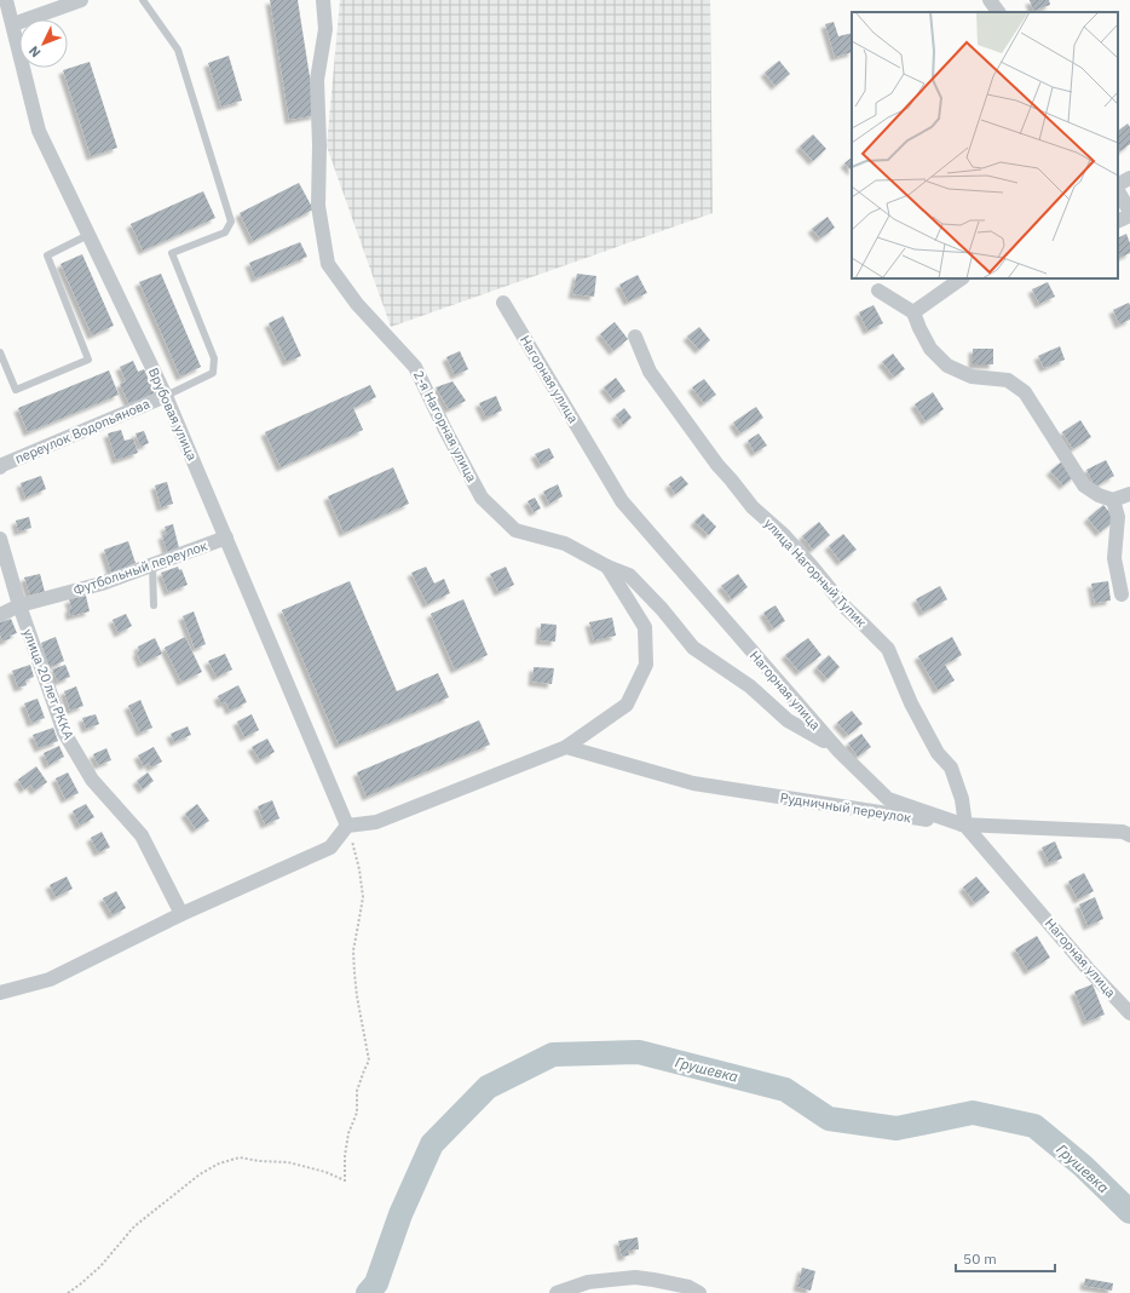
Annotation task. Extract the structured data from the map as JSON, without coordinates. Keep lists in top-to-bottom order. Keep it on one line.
{"streets":{"street":["Нагорная улица","Врубовая улица","2-я Нагорная улица","переулок Водопьянова","Футбольный переулок","улица Нагорный Тупик","улица 20 лет РККА","Рудничный переулок"]},"crossings":[["Нагорная улица","улица Нагорный Тупик"],["Нагорная улица","Рудничный переулок"],["Врубовая улица","переулок Водопьянова"],["Врубовая улица","Футбольный переулок"],["2-я Нагорная улица","Рудничный переулок"],["Футбольный переулок","улица 20 лет РККА"],["улица Нагорный Тупик","Рудничный переулок"]],"water":["Грушевка"],"scale_bar":"50 m","north":"bottom left"}
